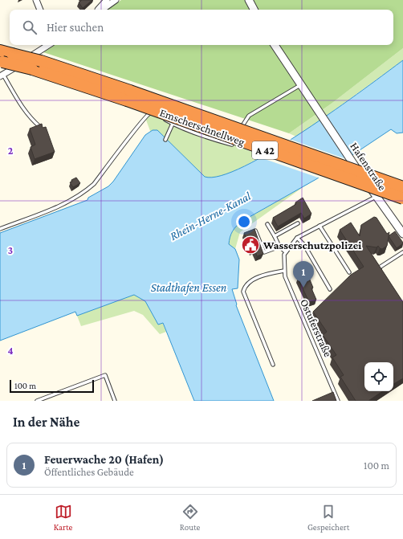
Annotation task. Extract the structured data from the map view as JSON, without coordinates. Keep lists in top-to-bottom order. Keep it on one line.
{"streets":{"highway":["Emscherschnellweg","A 42"],"street":["Hafenstraße"],"lane":["Ostuferstraße"]},"water":["Rhein-Herne-Kanal","Stadthafen Essen"],"places":{"public building":["Wasserschutzpolizei"]},"scale_bar":"100 m","page":{"search":"Hier suchen","pins":"1","scale":"100 m","heading":"In der Nähe","list":[{"mark":"1","name":"Feuerwache 20 (Hafen)","note":"Öffentliches Gebäude","value":"100 m"}],"nav":["Karte","Route","Gespeichert"]},"grid":{"rows":["2","3","4"]}}
